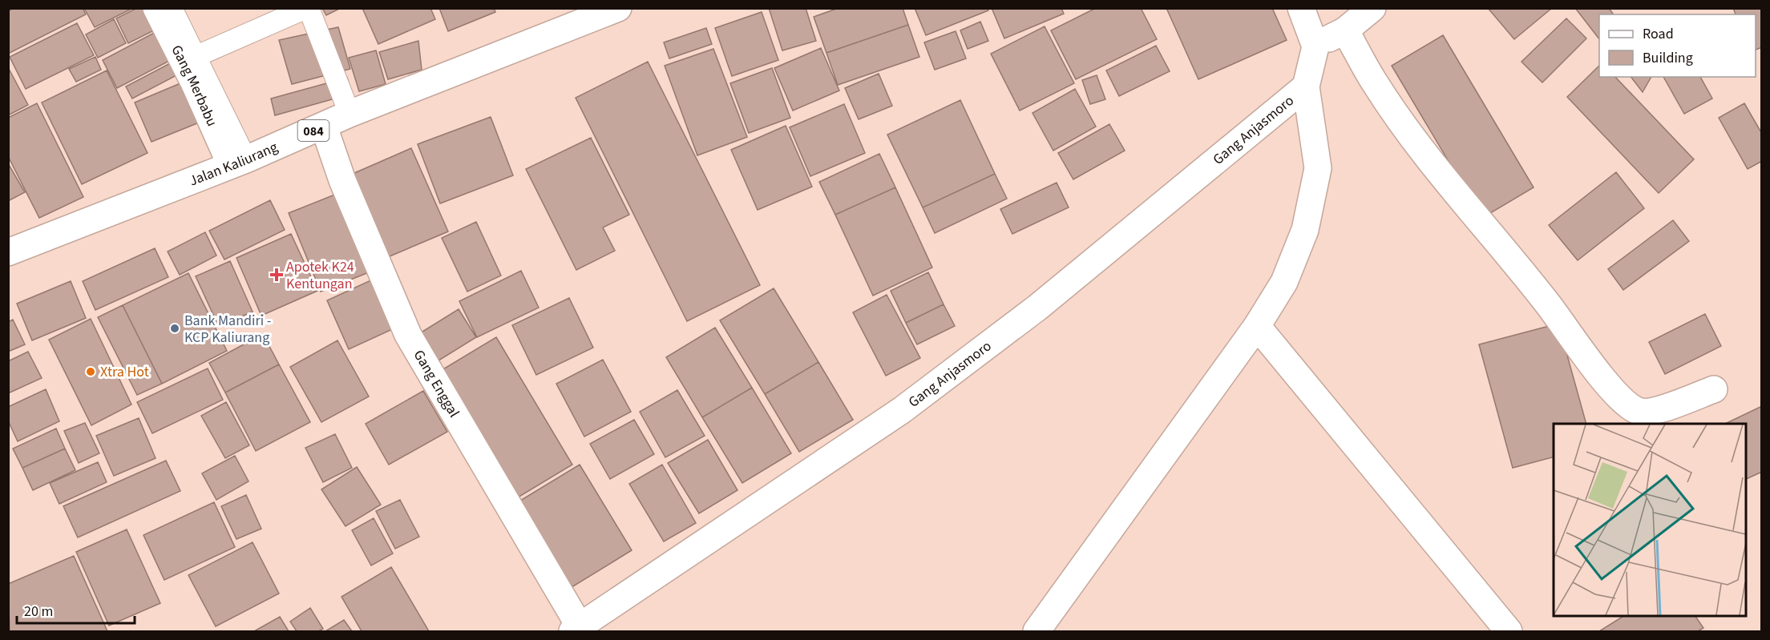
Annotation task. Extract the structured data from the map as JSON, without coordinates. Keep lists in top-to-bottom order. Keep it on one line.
{"streets":{"street":["Gang Merbabu","Gang Anjasmoro","084","Jalan Kaliurang","Gang Enggal"]},"crossings":[["Gang Merbabu","Jalan Kaliurang"],["Gang Anjasmoro","Gang Enggal"],["Jalan Kaliurang","Gang Enggal"]],"places":{"health":["Apotek K24 Kentungan"],"other":["Bank Mandiri - KCP Kaliurang","Xtra Hot"]},"legend":["Road","Building"],"scale_bar":"20 m"}
